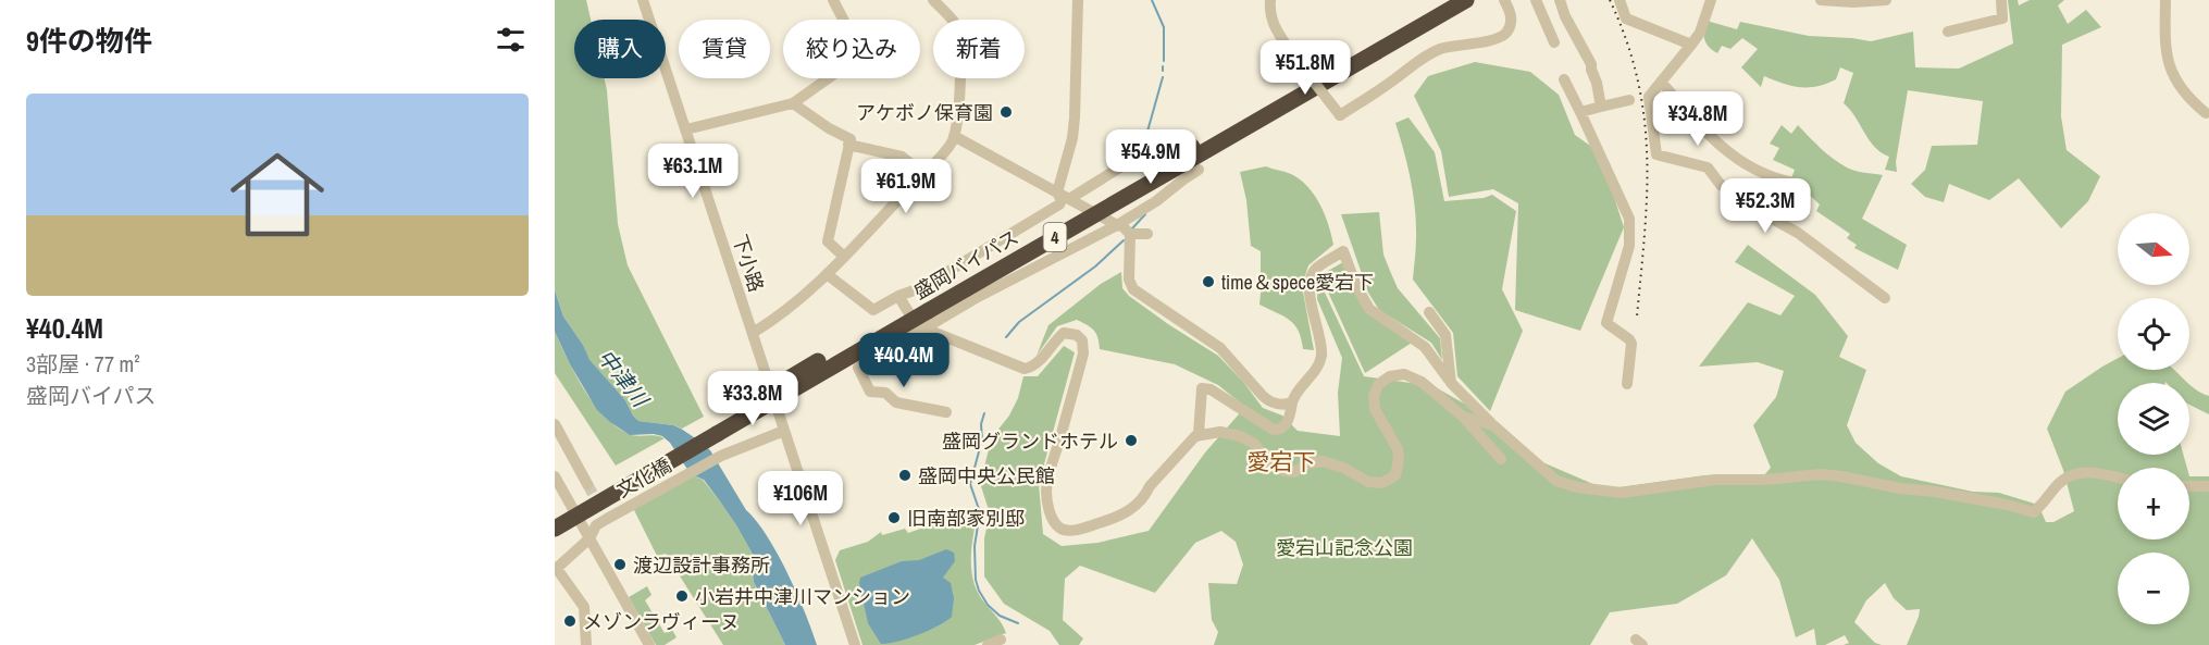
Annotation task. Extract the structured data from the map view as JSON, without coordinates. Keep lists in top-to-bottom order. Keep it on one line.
{"streets":{"highway":["4","盛岡バイパス"],"street":["下小路","文化橋"]},"crossings":[["下小路","盛岡バイパス"],["下小路","文化橋"]],"districts":["愛宕下"],"water":["中津川"],"parks":["愛宕山記念公園"],"places":["アケボノ保育園","time＆spece愛宕下","盛岡グランドホテル","盛岡中央公民館","旧南部家別邸","渡辺設計事務所","小岩井中津川マンション","メゾンラヴィーヌ"],"north":"right","page":{"heading":"9件の物件","chip":["購入","賃貸","絞り込み","新着"],"price":["¥51.8M","¥34.8M","¥54.9M","¥63.1M","¥61.9M","¥52.3M","¥40.4M","¥33.8M","¥106M"],"list":[{"name":"¥40.4M","note":"3部屋 · 77 m² · 盛岡バイパス"}],"map_buttons":["+","−"]}}
